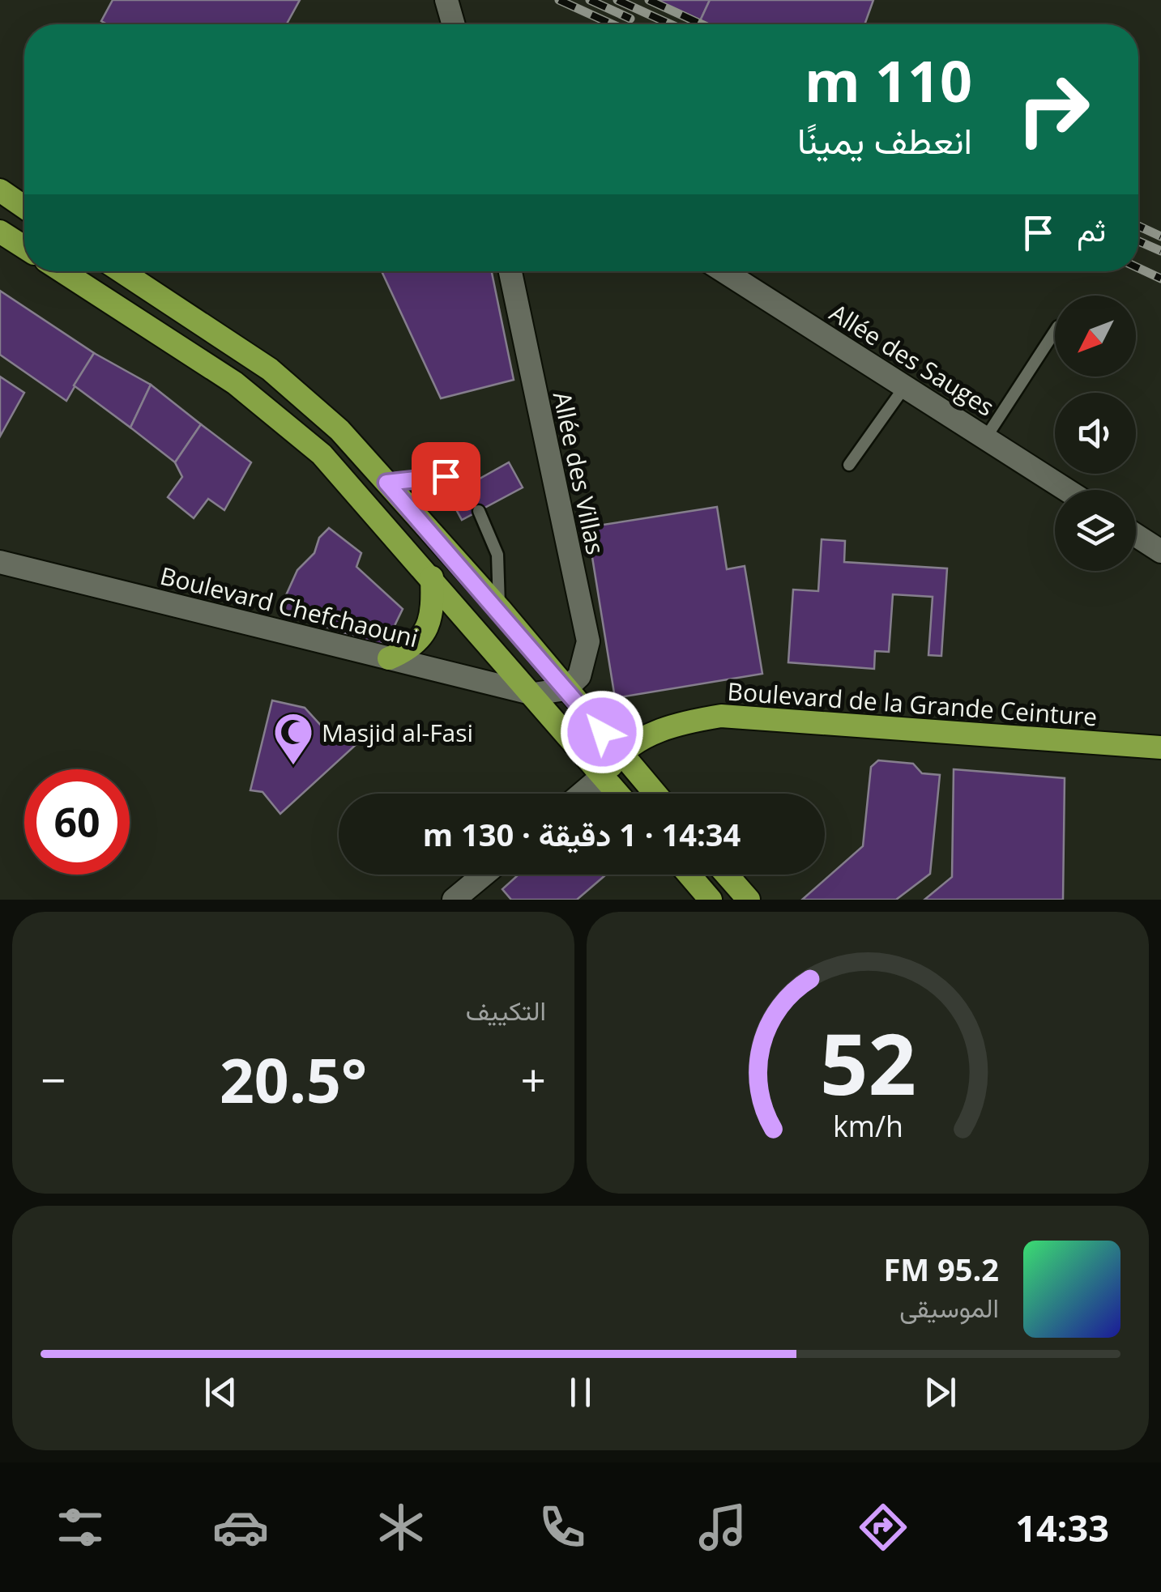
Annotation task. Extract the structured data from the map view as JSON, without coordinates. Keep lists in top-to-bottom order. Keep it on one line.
{"streets":{"main road":["Boulevard de la Grande Ceinture"],"street":["Allée des Sauges","Allée des Villas","Boulevard Chefchaouni"]},"crossings":[["Allée des Villas","Boulevard Chefchaouni"]],"places":{"mosque":["Masjid al-Fasi"]},"north":"bottom left","page":{"turn":["110 m","انعطف يمينًا"],"then":"ثم","limit":"60","trip":"14:34 · 1 دقيقة · 130 m","tile":"التكييف","heat":["−","20.5°","+"],"song":["95.2 FM","الموسيقى"],"tabs":"14:33","gauge":["52","km/h"]}}
